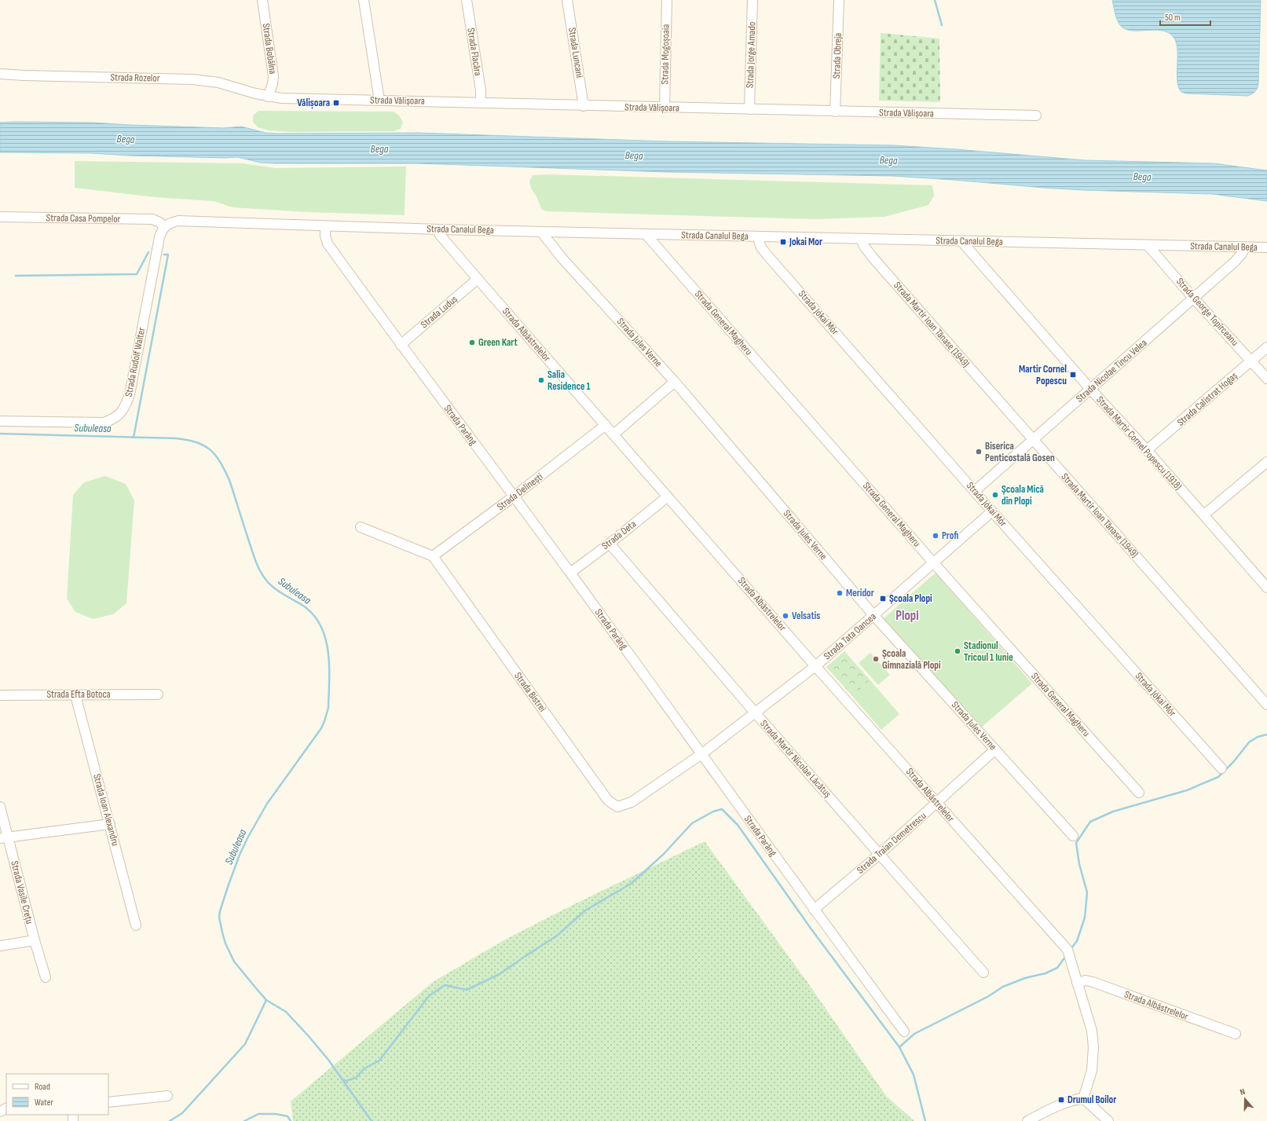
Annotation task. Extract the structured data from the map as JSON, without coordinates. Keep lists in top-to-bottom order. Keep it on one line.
{"streets":{"street":["Strada Bobâlna","Strada Flacăra","Strada Luncani","Strada Mogoșoaia","Strada Jorge Amado","Strada Obreja","Strada Rozelor","Strada Vălișoara","Strada Casa Pompelor","Strada Canalul Bega","Strada Luduș","Strada George Topîrceanu","Strada Jókai Mór","Strada General Magheru","Strada Martir Ioan Tănase (1949)","Strada Albăstrelelor","Strada Jules Verne","Strada Rudolf Walter","Strada Nicolae Tincu Velea","Strada Calistrat Hogaș","Strada Parâng","Strada Martir Cornel Popescu (1918)","Strada Delinești","Strada Deta","Strada Tata Oancea","Strada Bistrei","Strada Efta Botoca","Strada Martir Nicolae Lăcătuș","Strada Ioan Alexandru","Strada Traian Demetrescu","Strada Vasile Crețu"]},"crossings":[["Strada Bobâlna","Strada Rozelor"],["Strada Bobâlna","Strada Vălișoara"],["Strada Flacăra","Strada Vălișoara"],["Strada Luncani","Strada Vălișoara"],["Strada Mogoșoaia","Strada Vălișoara"],["Strada Jorge Amado","Strada Vălișoara"],["Strada Obreja","Strada Vălișoara"],["Strada Rozelor","Strada Vălișoara"],["Strada Casa Pompelor","Strada Canalul Bega"],["Strada Casa Pompelor","Strada Rudolf Walter"],["Strada Canalul Bega","Strada George Topîrceanu"],["Strada Canalul Bega","Strada Jókai Mór"],["Strada Canalul Bega","Strada General Magheru"],["Strada Canalul Bega","Strada Martir Ioan Tănase (1949)"],["Strada Canalul Bega","Strada Albăstrelelor"],["Strada Canalul Bega","Strada Jules Verne"],["Strada Canalul Bega","Strada Rudolf Walter"],["Strada Canalul Bega","Strada Nicolae Tincu Velea"],["Strada Canalul Bega","Strada Parâng"],["Strada Canalul Bega","Strada Martir Cornel Popescu (1918)"],["Strada Luduș","Strada Albăstrelelor"],["Strada Luduș","Strada Parâng"],["Strada George Topîrceanu","Strada Nicolae Tincu Velea"],["Strada George Topîrceanu","Strada Calistrat Hogaș"],["Strada Jókai Mór","Strada Nicolae Tincu Velea"],["Strada Jókai Mór","Strada Tata Oancea"],["Strada General Magheru","Strada Tata Oancea"],["Strada Martir Ioan Tănase (1949)","Strada Nicolae Tincu Velea"],["Strada Albăstrelelor","Strada Delinești"],["Strada Albăstrelelor","Strada Deta"],["Strada Albăstrelelor","Strada Tata Oancea"],["Strada Albăstrelelor","Strada Traian Demetrescu"],["Strada Jules Verne","Strada Tata Oancea"],["Strada Jules Verne","Strada Traian Demetrescu"],["Strada Nicolae Tincu Velea","Strada Martir Cornel Popescu (1918)"],["Strada Calistrat Hogaș","Strada Martir Cornel Popescu (1918)"],["Strada Parâng","Strada Delinești"],["Strada Parâng","Strada Deta"],["Strada Parâng","Strada Tata Oancea"],["Strada Parâng","Strada Bistrei"],["Strada Parâng","Strada Traian Demetrescu"],["Strada Delinești","Strada Bistrei"],["Strada Deta","Strada Martir Nicolae Lăcătuș"],["Strada Tata Oancea","Strada Bistrei"],["Strada Tata Oancea","Strada Martir Nicolae Lăcătuș"],["Strada Efta Botoca","Strada Ioan Alexandru"],["Strada Martir Nicolae Lăcătuș","Strada Traian Demetrescu"]],"districts":["Plopi"],"water":["Bega","Subuleasa"],"places":{"transit":["Vălișoara","Jokai Mor","Martir Cornel Popescu","Școala Plopi","Drumul Boilor"],"other":["Green Kart","Salia Residence 1","Biserica Penticostală Gosen","Școala Mică din Plopi","Profi","Meridor","Velsatis","Stadionul Tricoul 1 Iunie","Școala Gimnazială Plopi"]},"legend":["Road","Water"],"scale_bar":"50 m","north":"top"}
